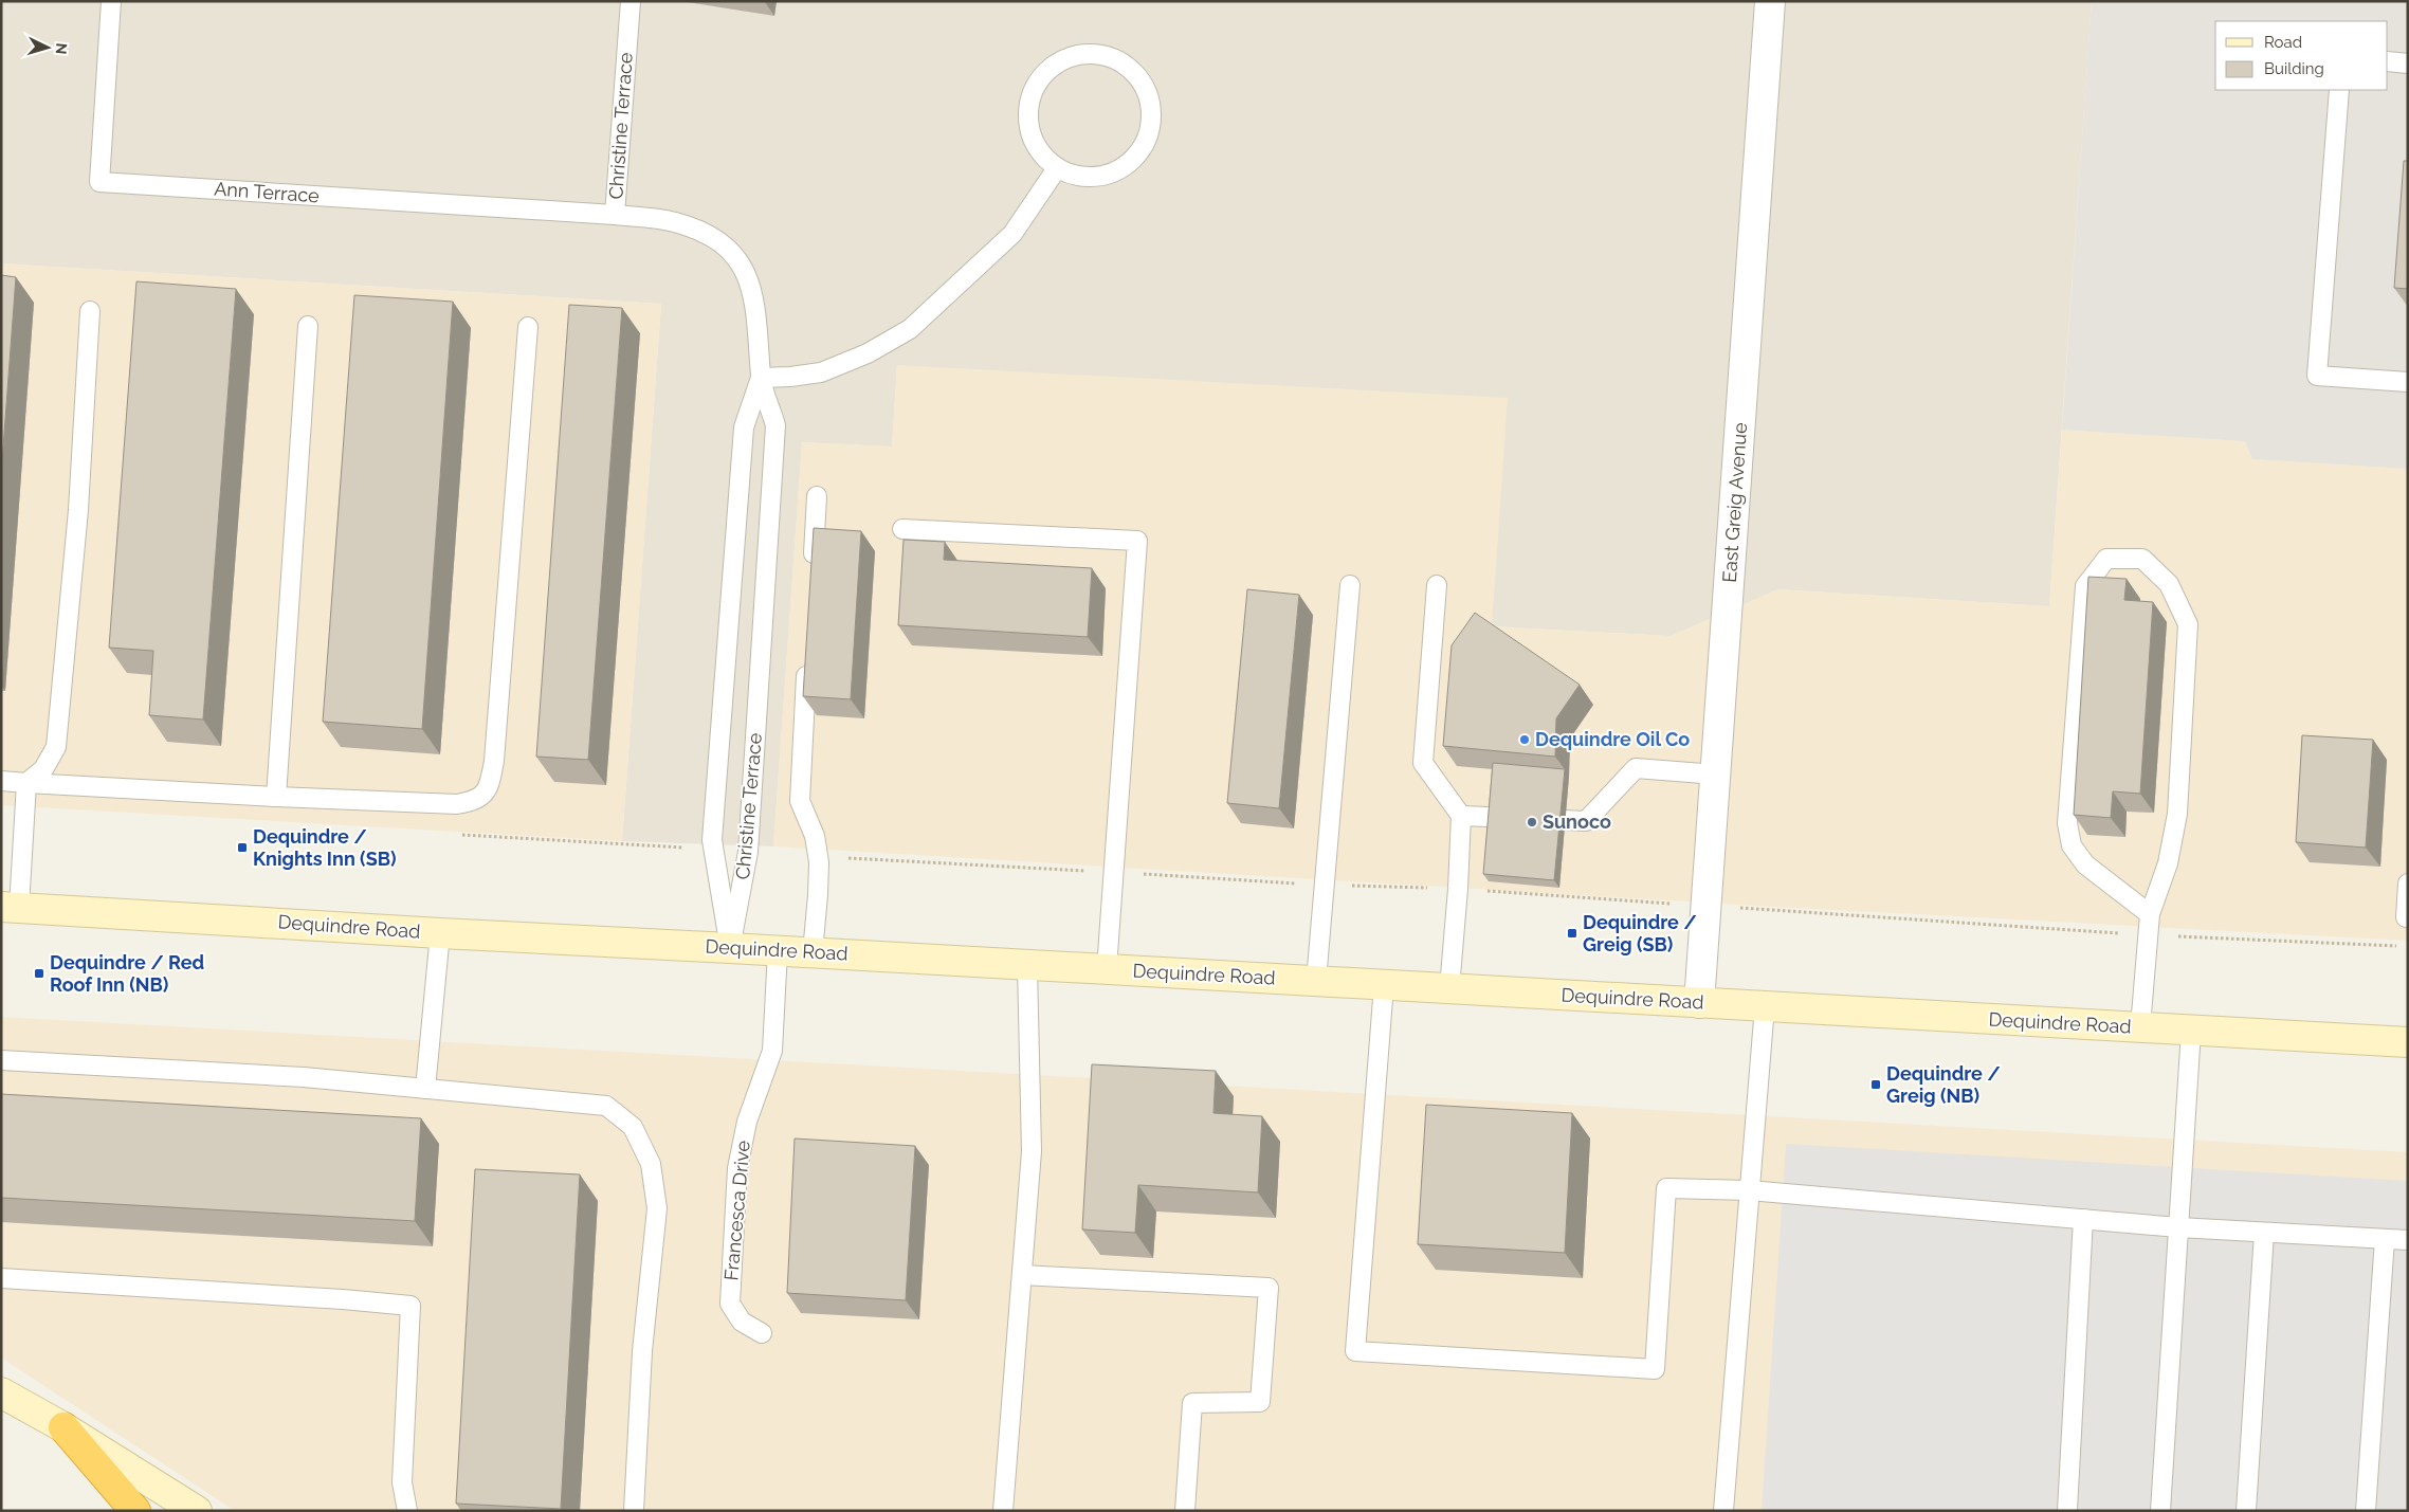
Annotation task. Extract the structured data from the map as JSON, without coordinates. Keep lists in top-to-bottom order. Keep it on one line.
{"streets":{"main road":["Dequindre Road"],"street":["East Greig Avenue"],"lane":["Christine Terrace","Ann Terrace","Francesca Drive"]},"crossings":[["Christine Terrace","Ann Terrace"],["Christine Terrace","Dequindre Road"],["East Greig Avenue","Dequindre Road"],["Dequindre Road","Francesca Drive"]],"places":{"other":["Dequindre Oil Co","Sunoco"],"transit":["Dequindre / Knights Inn (SB)","Dequindre / Greig (SB)","Dequindre / Red Roof Inn (NB)","Dequindre / Greig (NB)"]},"legend":["Road","Building"],"north":"right"}
